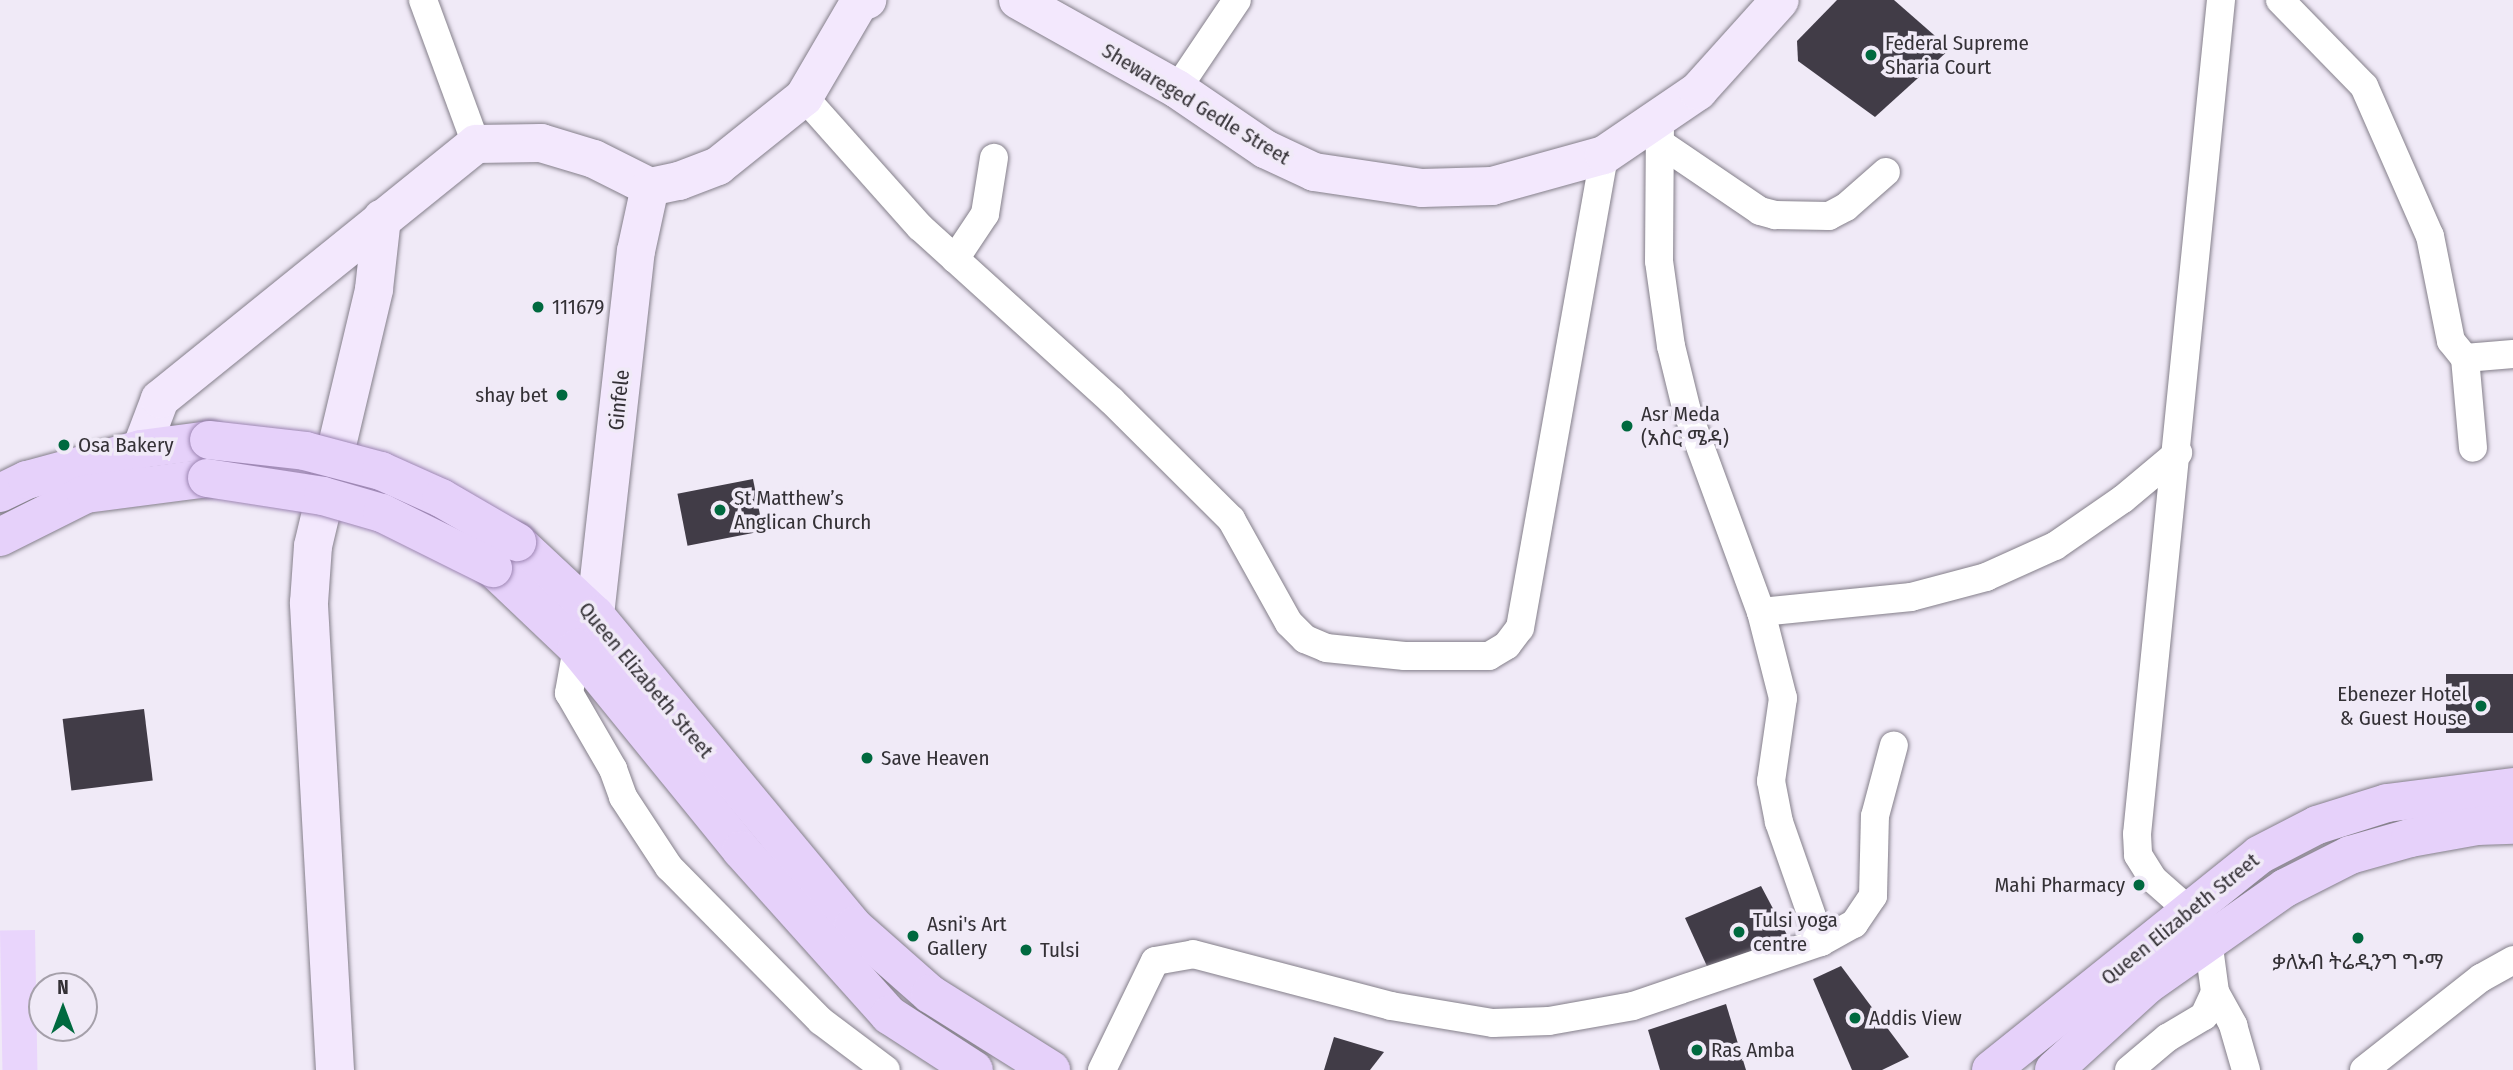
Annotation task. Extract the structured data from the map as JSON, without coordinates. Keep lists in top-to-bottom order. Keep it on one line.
{"streets":{"main road":["Queen Elizabeth Street"],"street":["Shewareged Gedle Street","Ginfele"]},"crossings":[["Ginfele","Queen Elizabeth Street"]],"places":["Federal Supreme Sharia Court","111679","shay bet","Asr Meda (አስር ሜዳ)","Osa Bakery","St Matthew’s Anglican Church","Ebenezer Hotel & Guest House","Save Heaven","Mahi Pharmacy","Tulsi yoga centre","Asni's Art Gallery","ቃለአብ ትሬዲንግ ግ•ማ","Tulsi","Addis View","Ras Amba"],"north":"top"}
